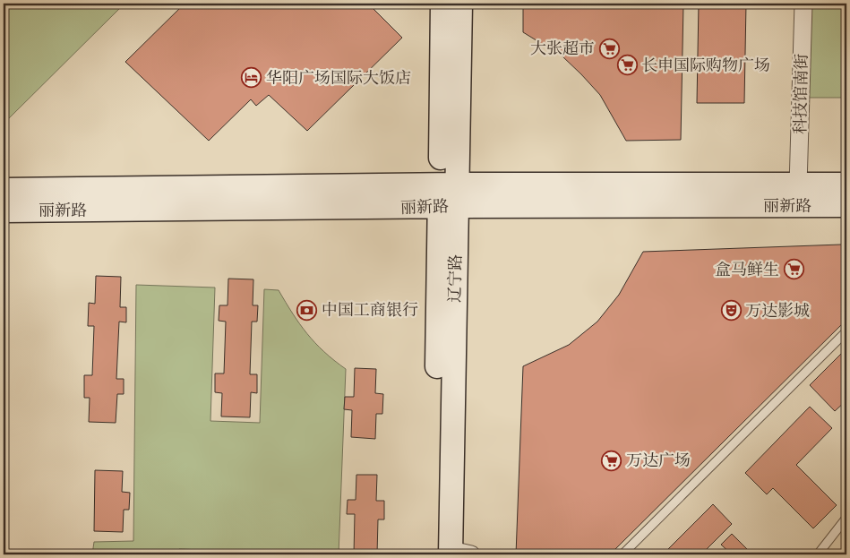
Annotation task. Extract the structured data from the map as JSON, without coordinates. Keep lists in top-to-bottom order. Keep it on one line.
{"streets":{"main road":["丽新路","辽宁路"],"street":["科技馆南街"]},"crossings":[["科技馆南街","丽新路"],["丽新路","辽宁路"]],"places":{"supermarket":["大张超市","长申国际购物广场","盒马鲜生","万达广场"],"hotel":["华阳广场国际大饭店"],"bank":["中国工商银行"],"theatre":["万达影城"]}}
